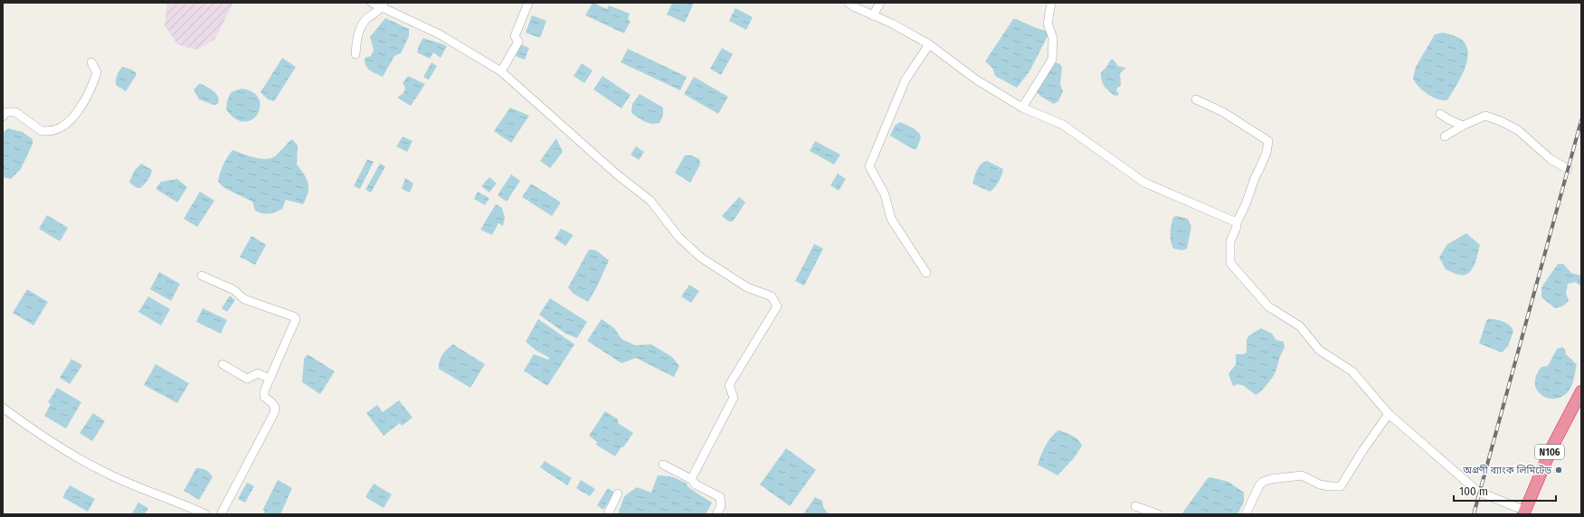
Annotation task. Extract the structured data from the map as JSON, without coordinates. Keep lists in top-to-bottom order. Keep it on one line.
{"streets":{"highway":["N106"]},"places":["অগ্রণী ব্যাংক লিমিটেড"],"scale_bar":"100 m"}
